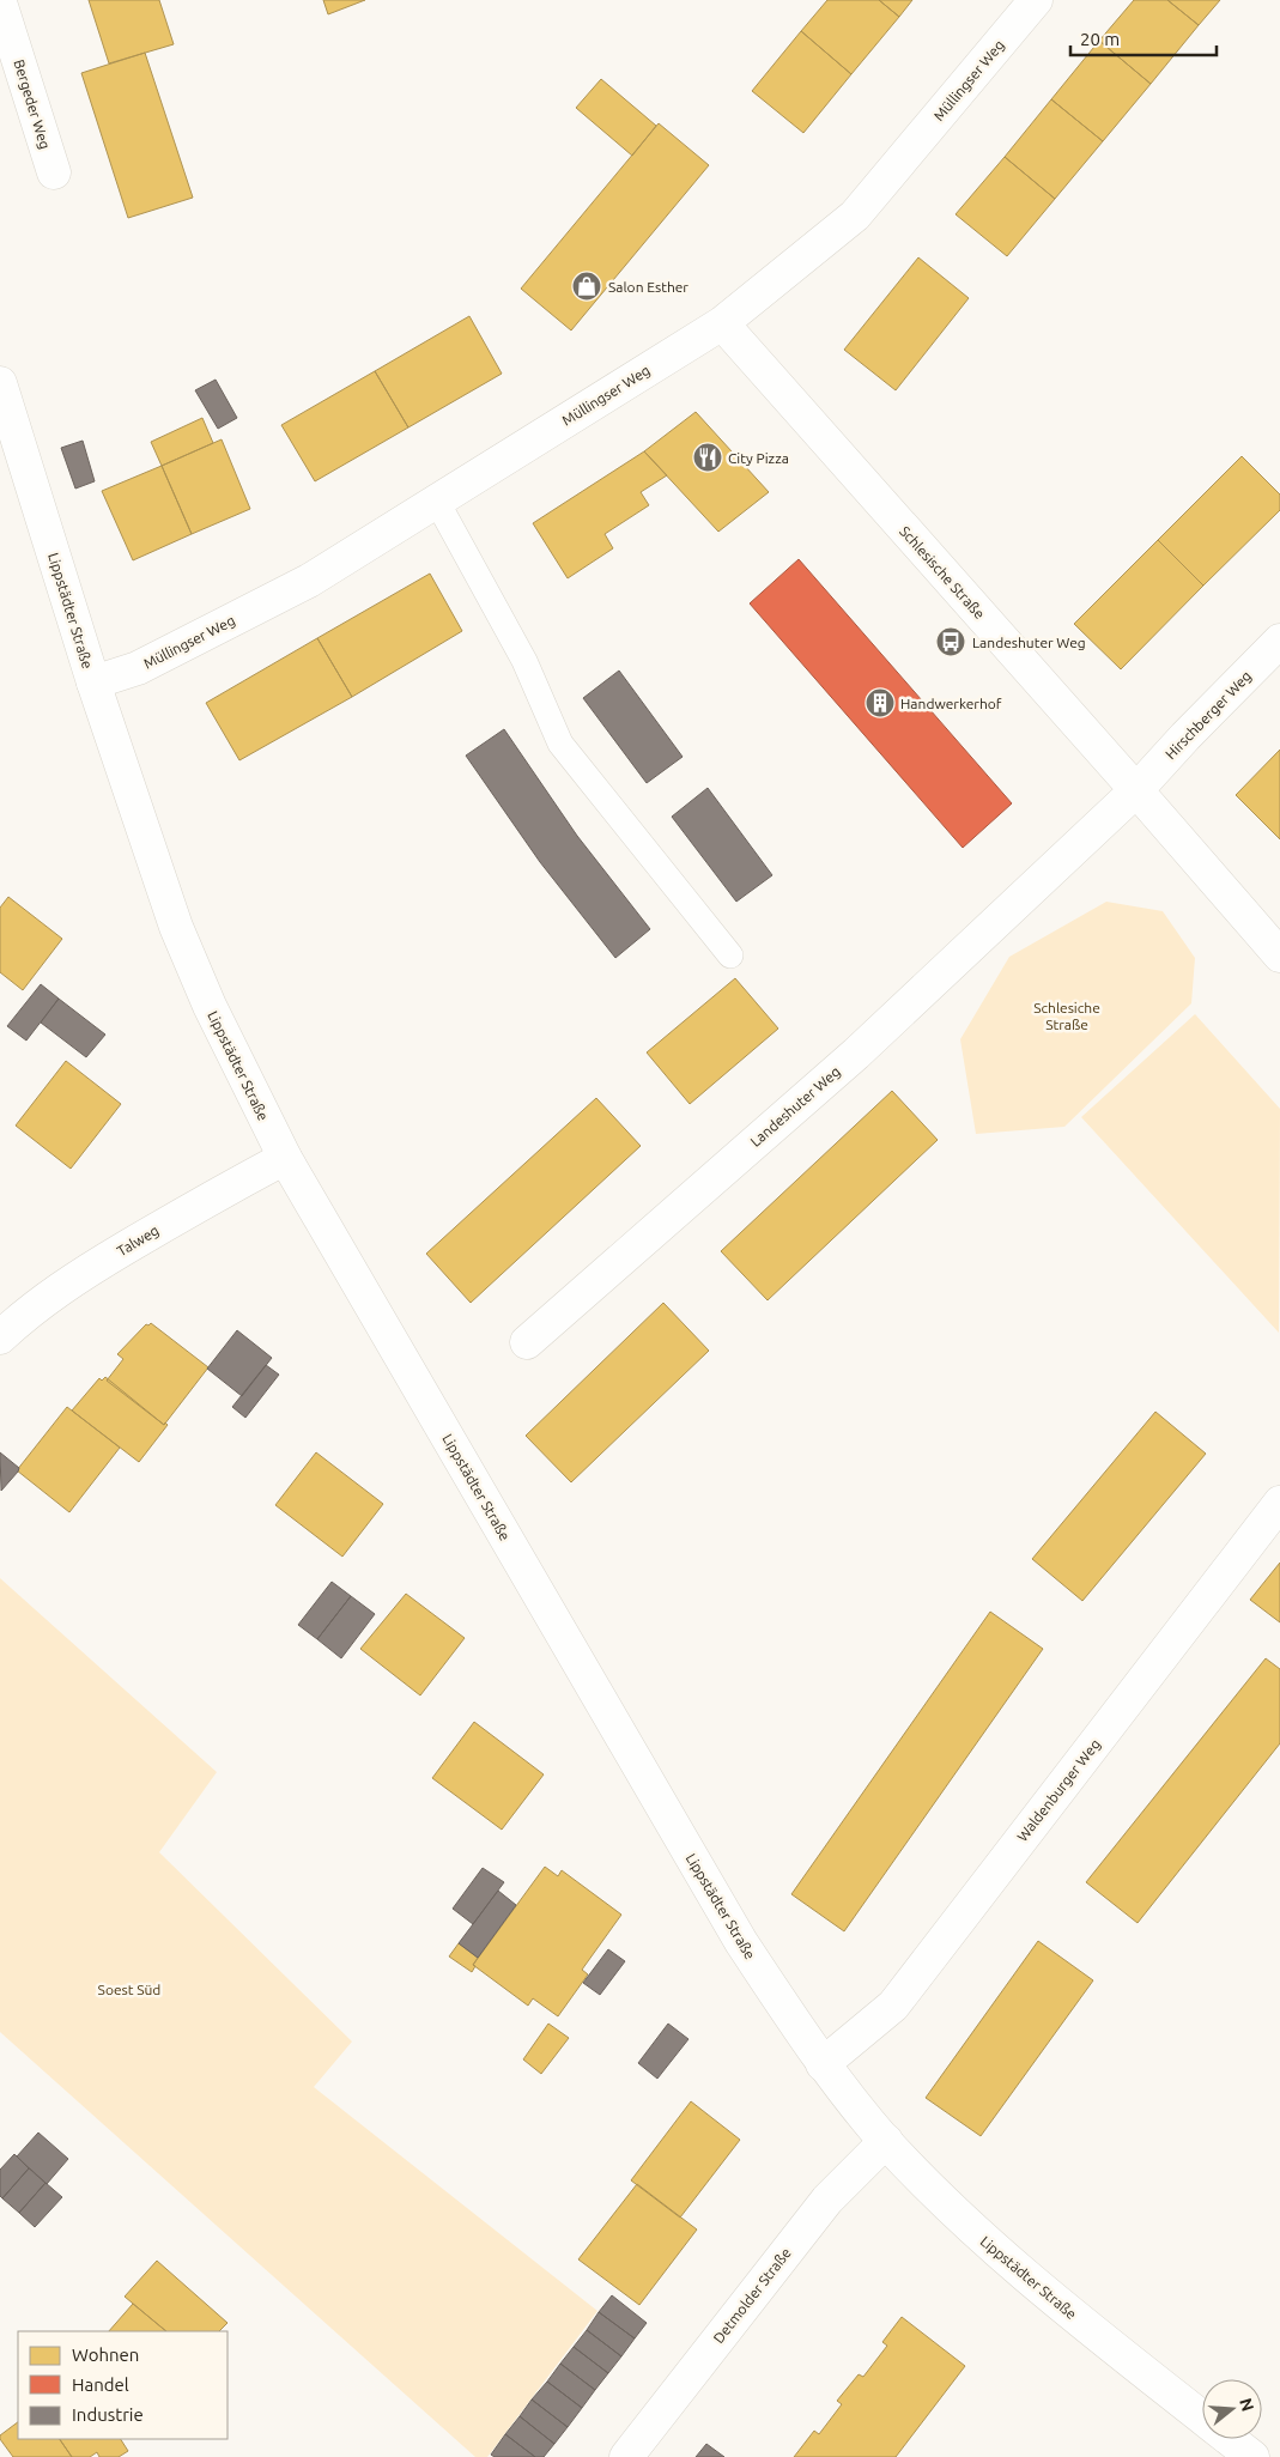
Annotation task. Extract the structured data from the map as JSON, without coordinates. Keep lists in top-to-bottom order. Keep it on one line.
{"streets":{"street":["Müllingser Weg","Bergeder Weg","Schlesische Straße","Lippstädter Straße","Hirschberger Weg","Landeshuter Weg","Talweg","Waldenburger Weg","Detmolder Straße"]},"crossings":[["Müllingser Weg","Schlesische Straße"],["Müllingser Weg","Lippstädter Straße"],["Schlesische Straße","Hirschberger Weg"],["Schlesische Straße","Landeshuter Weg"],["Lippstädter Straße","Talweg"],["Lippstädter Straße","Waldenburger Weg"],["Lippstädter Straße","Detmolder Straße"],["Hirschberger Weg","Landeshuter Weg"]],"parks":["Schlesiche Straße","Soest Süd"],"places":{"shop":["Salon Esther"],"restaurant":["City Pizza"],"bus stop":["Landeshuter Weg"],"building":["Handwerkerhof"]},"legend":["Wohnen","Handel","Industrie"],"scale_bar":"20 m","north":"right"}
